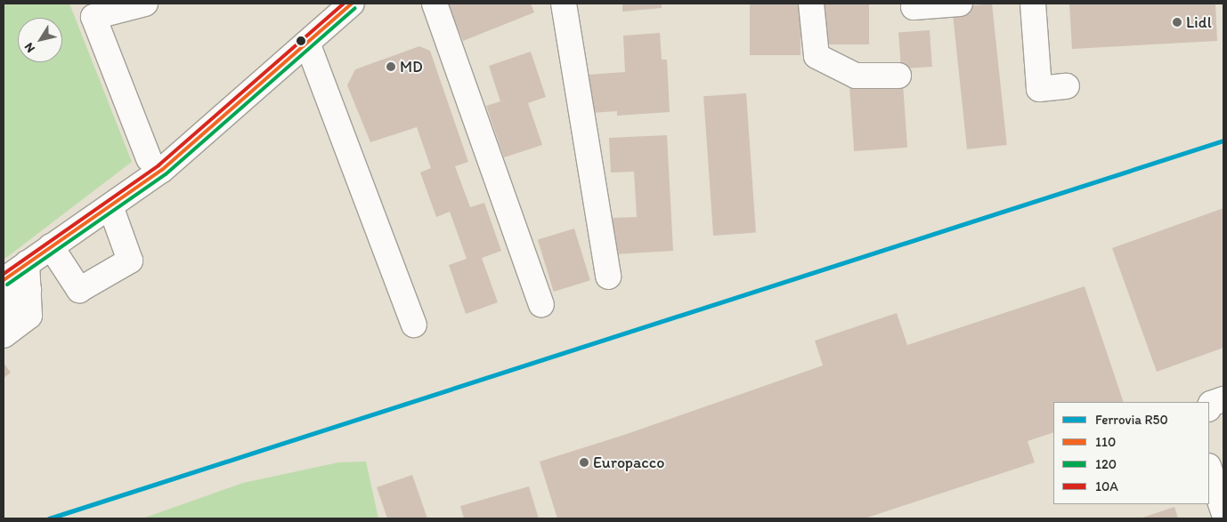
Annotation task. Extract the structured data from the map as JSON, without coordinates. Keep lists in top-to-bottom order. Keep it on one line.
{"places":["Lidl","MD","Europacco"],"lines":["transit line 110","transit line 10A","transit line 120","rail line R50"],"legend":["Ferrovia R50","110","120","10A"],"north":"bottom left"}
